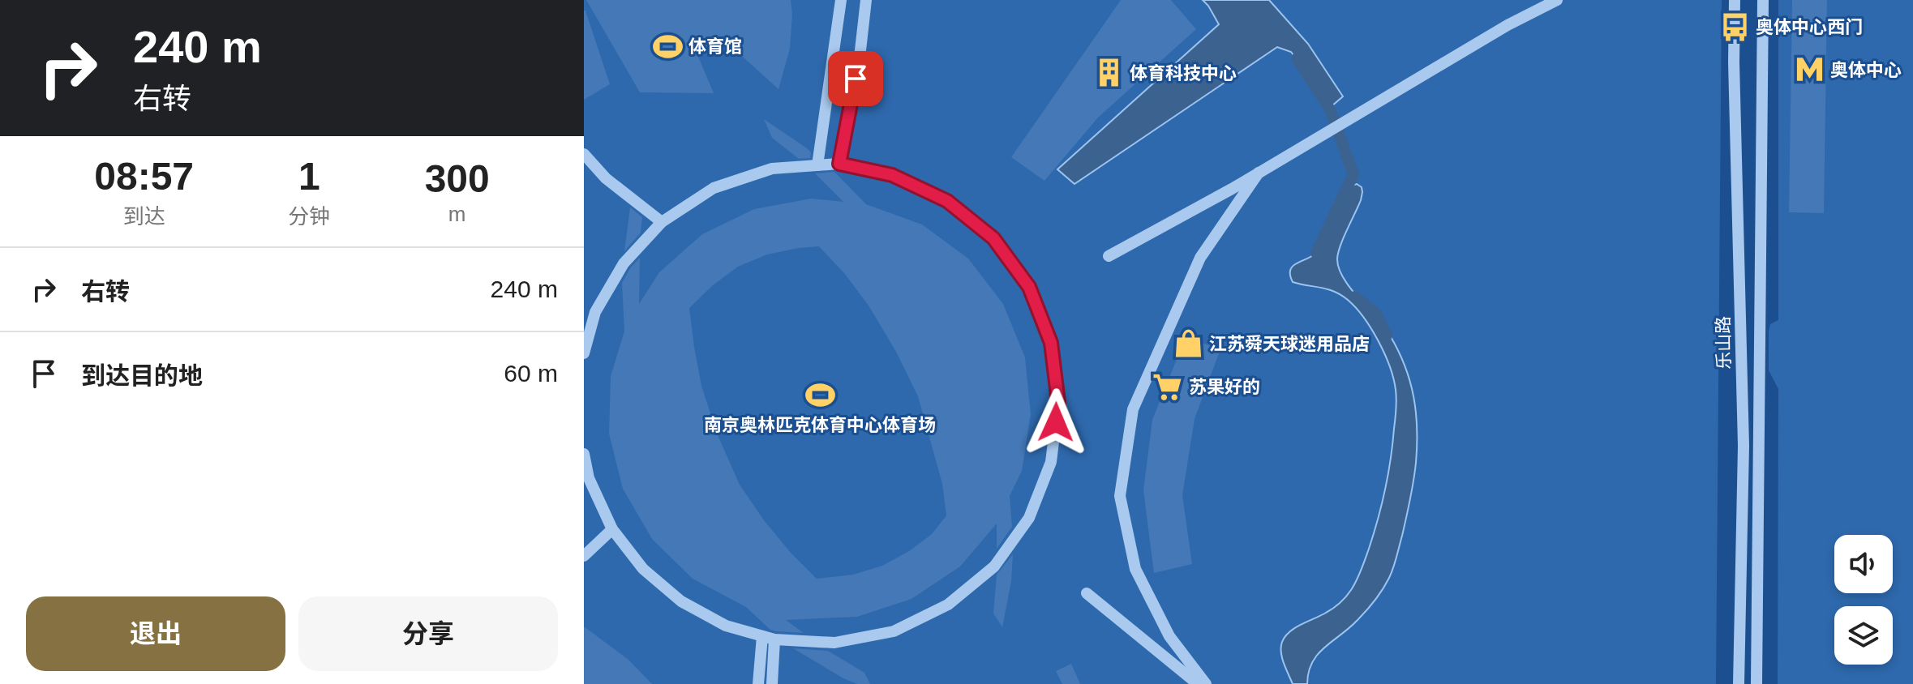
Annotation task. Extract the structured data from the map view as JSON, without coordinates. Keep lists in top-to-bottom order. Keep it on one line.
{"streets":{"street":["乐山路"]},"places":{"bus stop":["奥体中心西门"],"sports":["体育馆","南京奥林匹克体育中心体育场"],"metro station":["奥体中心"],"building":["体育科技中心"],"shop":["江苏舜天球迷用品店"],"supermarket":["苏果好的"]},"page":{"turn":["240 m","右转"],"eta":["08:57","到达","1","分钟","300","m"],"list":[{"name":"右转","value":"240 m"},{"name":"到达目的地","value":"60 m"}],"buttons":["退出","分享"]}}
